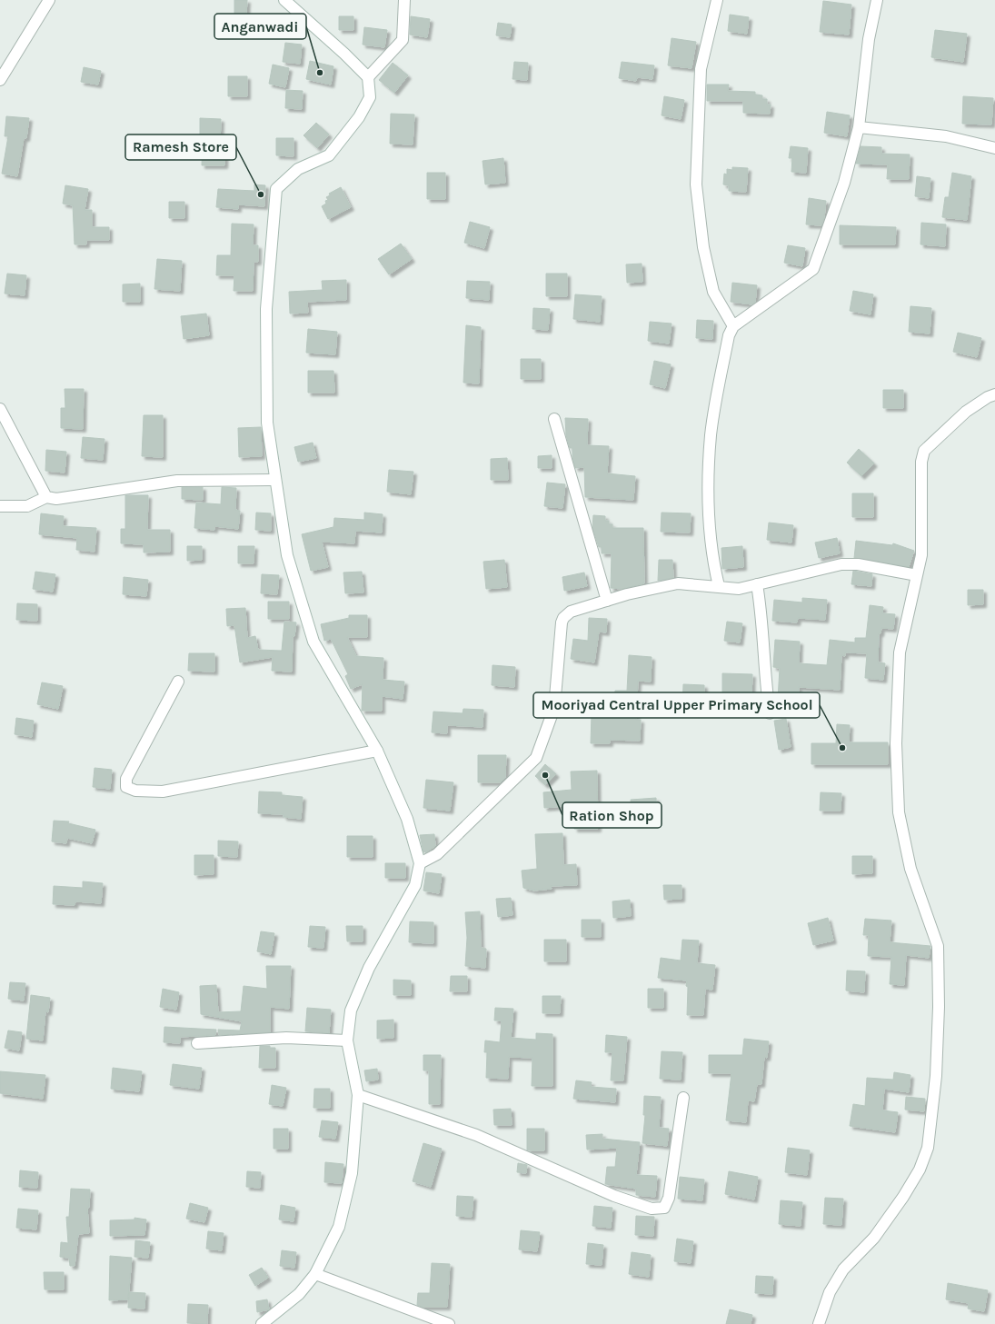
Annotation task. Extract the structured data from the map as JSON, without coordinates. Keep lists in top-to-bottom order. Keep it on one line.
{"places":["Anganwadi","Ramesh Store","Mooriyad Central Upper Primary School","Ration Shop"]}
